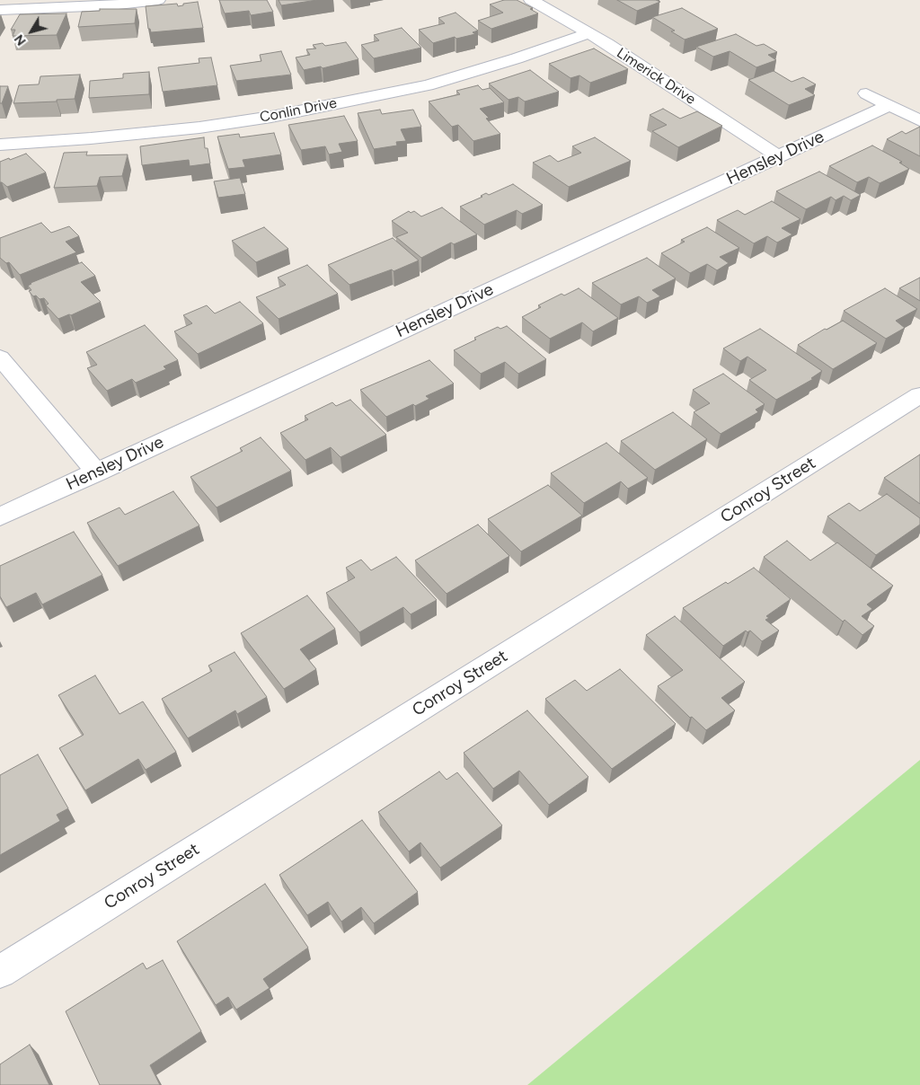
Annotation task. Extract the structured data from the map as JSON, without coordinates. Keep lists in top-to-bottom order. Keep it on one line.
{"streets":{"street":["Limerick Drive","Conlin Drive","Hensley Drive","Conroy Street"]},"crossings":[["Limerick Drive","Conlin Drive"],["Limerick Drive","Hensley Drive"]],"north":"bottom left"}
